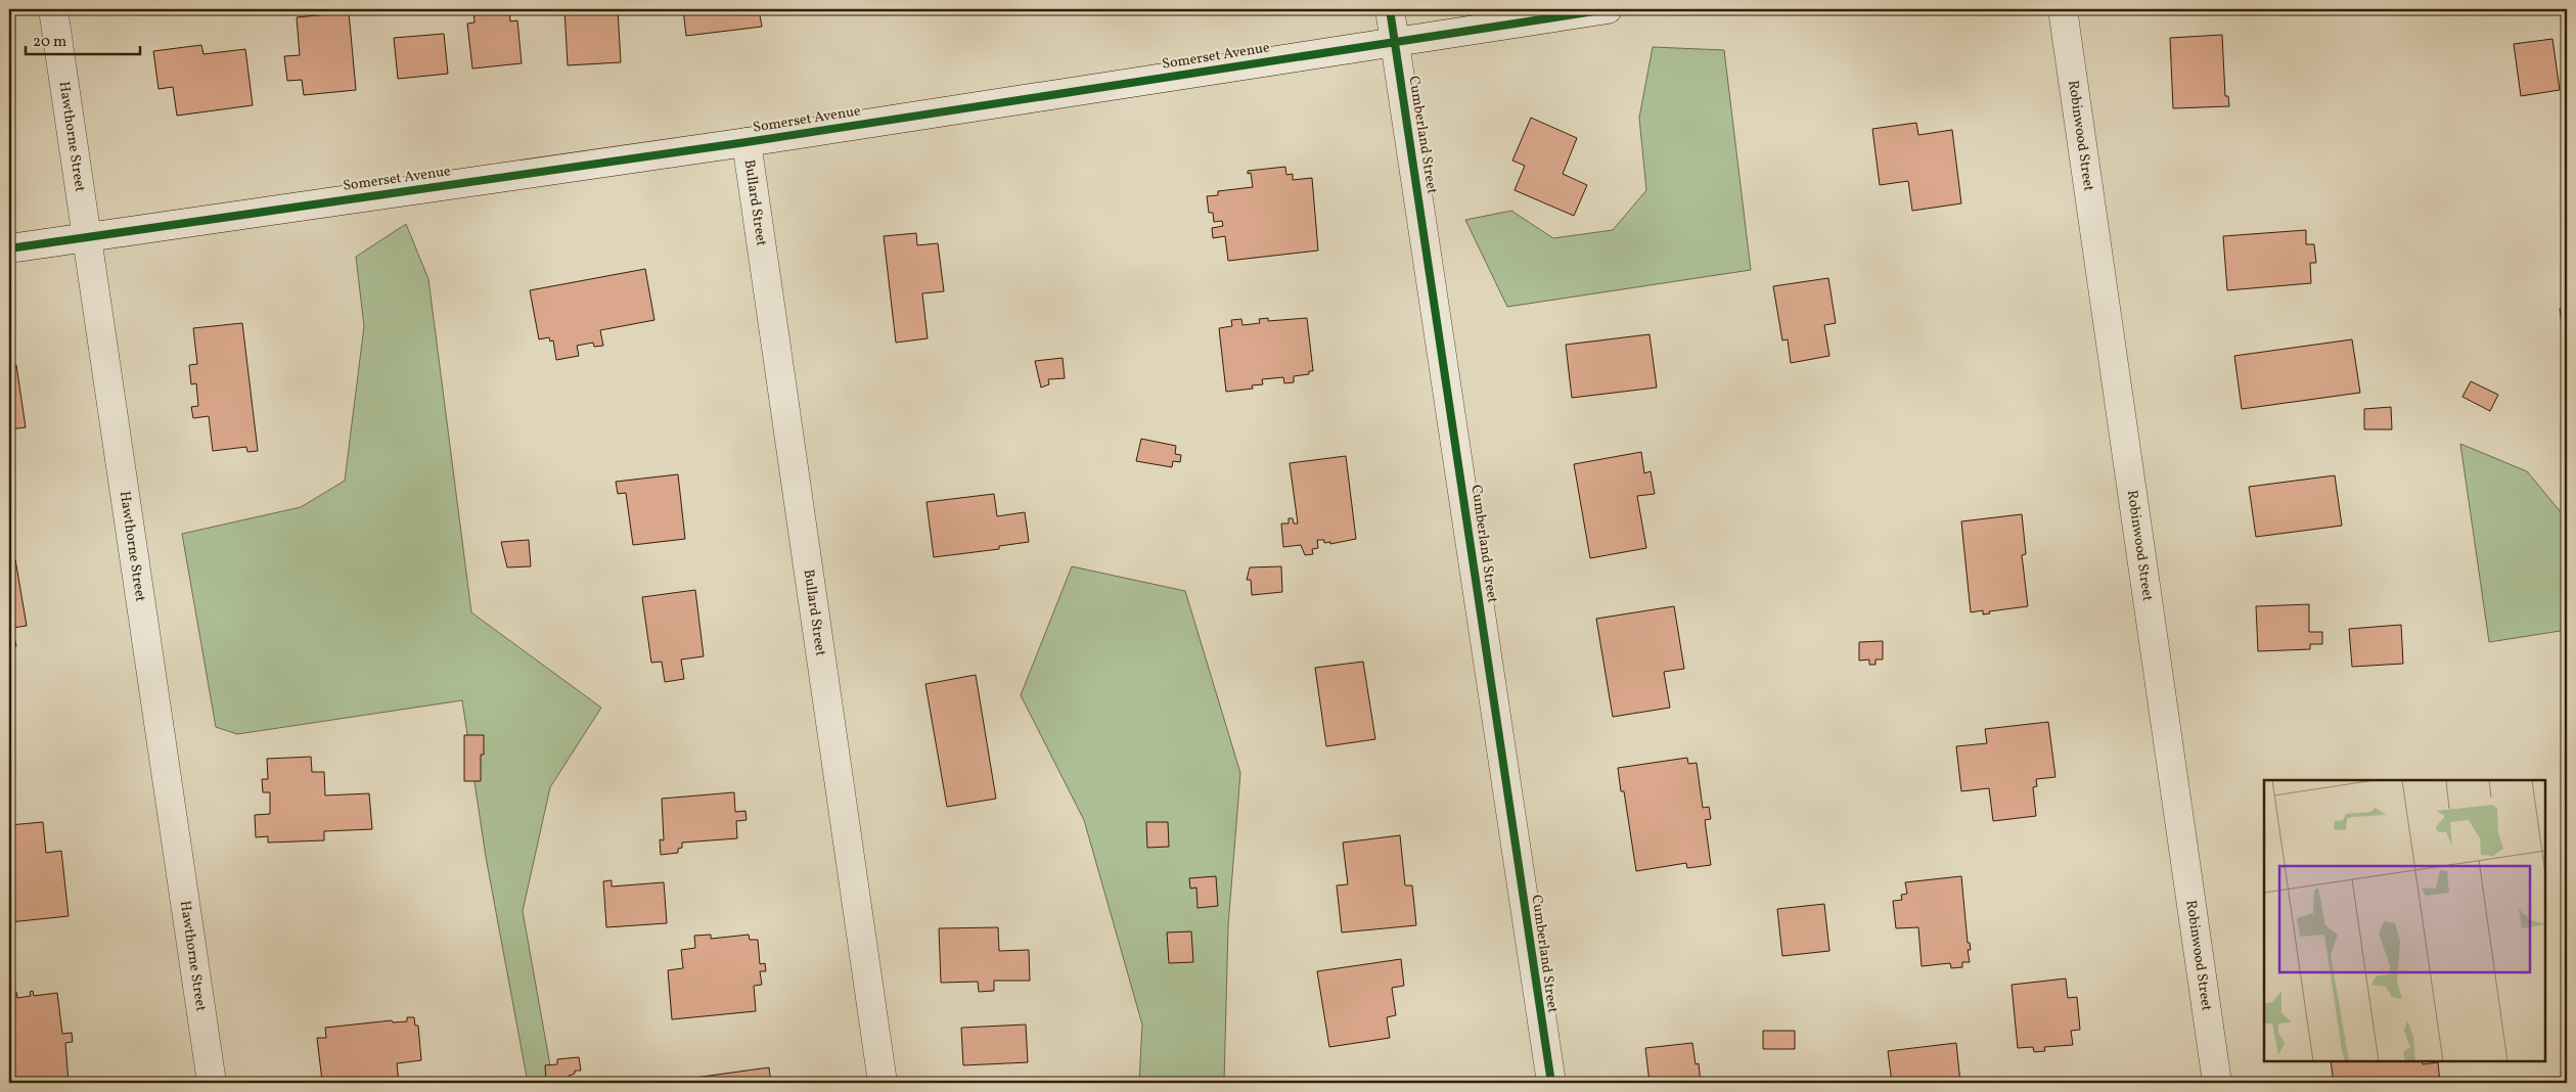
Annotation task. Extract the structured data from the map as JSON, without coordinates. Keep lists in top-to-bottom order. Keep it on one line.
{"streets":{"street":["Somerset Avenue","Cumberland Street","Hawthorne Street","Robinwood Street","Bullard Street"]},"crossings":[["Somerset Avenue","Cumberland Street"],["Somerset Avenue","Hawthorne Street"],["Somerset Avenue","Bullard Street"]],"scale_bar":"20 m"}
